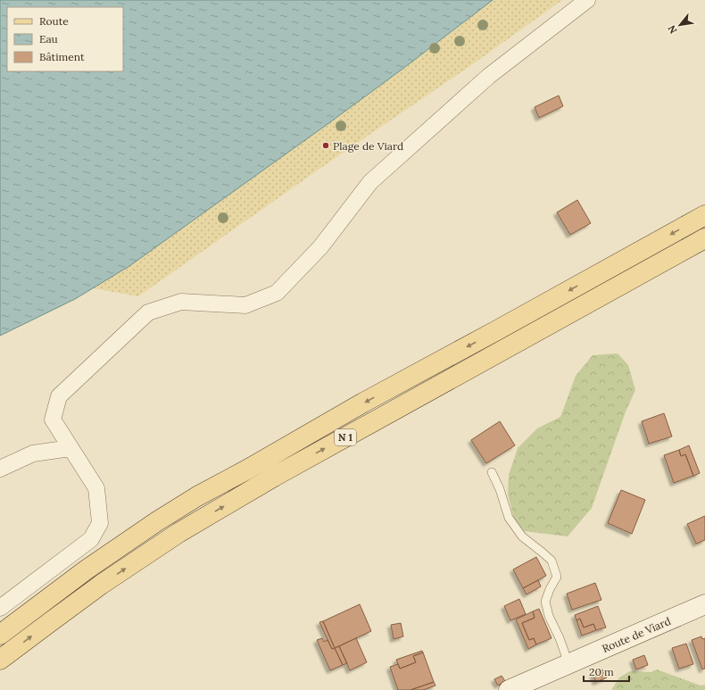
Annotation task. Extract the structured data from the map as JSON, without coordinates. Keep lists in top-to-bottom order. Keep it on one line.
{"streets":{"main road":["N 1","Route de Viard"]},"places":["Plage de Viard"],"legend":["Route","Eau","Bâtiment"],"scale_bar":"20 m","north":"bottom left"}
